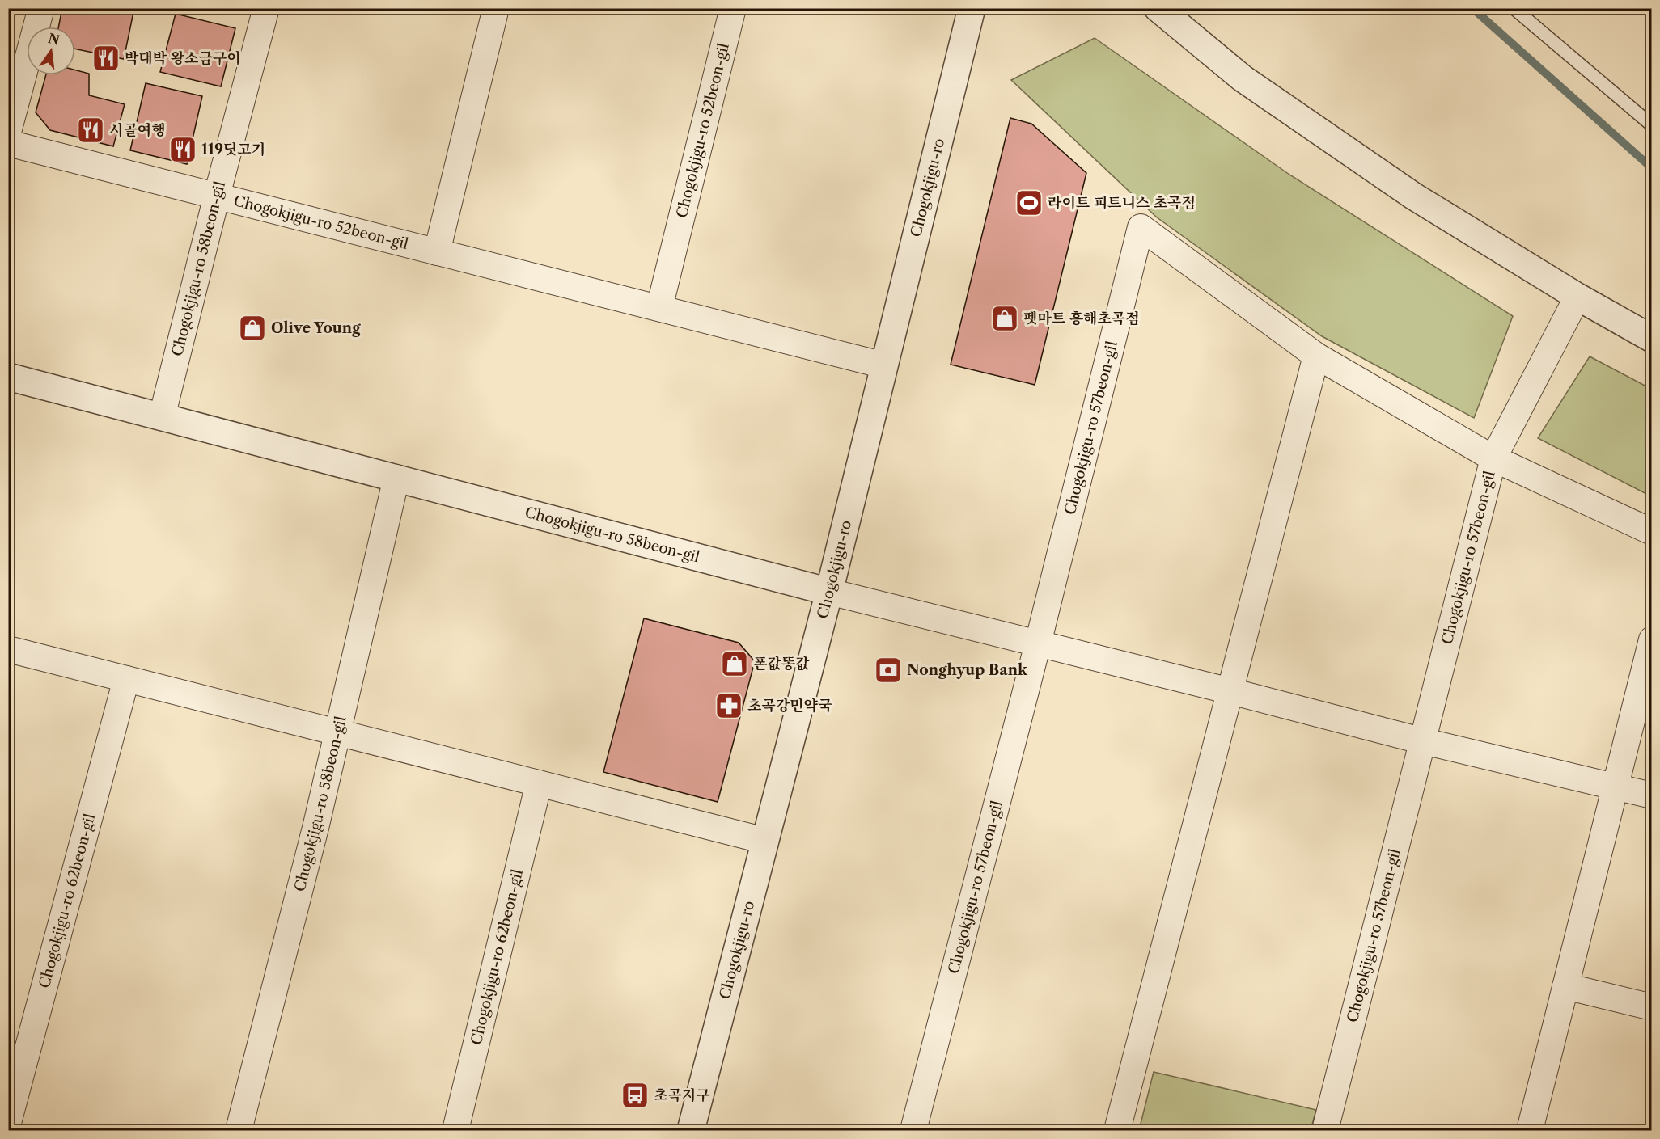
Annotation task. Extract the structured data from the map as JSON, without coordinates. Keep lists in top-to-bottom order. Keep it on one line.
{"streets":{"street":["Chogokjigu-ro 52beon-gil","Chogokjigu-ro","Chogokjigu-ro 58beon-gil","Chogokjigu-ro 57beon-gil","Chogokjigu-ro 62beon-gil"]},"crossings":[["Chogokjigu-ro 52beon-gil","Chogokjigu-ro"],["Chogokjigu-ro 52beon-gil","Chogokjigu-ro 58beon-gil"],["Chogokjigu-ro","Chogokjigu-ro 58beon-gil"]],"places":{"restaurant":["박대박 왕소금구이","시골여행","119딧고기"],"sports":["라이트 피트니스 초곡점"],"shop":["펫마트 흥해초곡점","Olive Young","폰값똥값"],"bank":["Nonghyup Bank"],"pharmacy":["초곡강민약국"],"bus stop":["초곡지구"]},"north":"top"}
